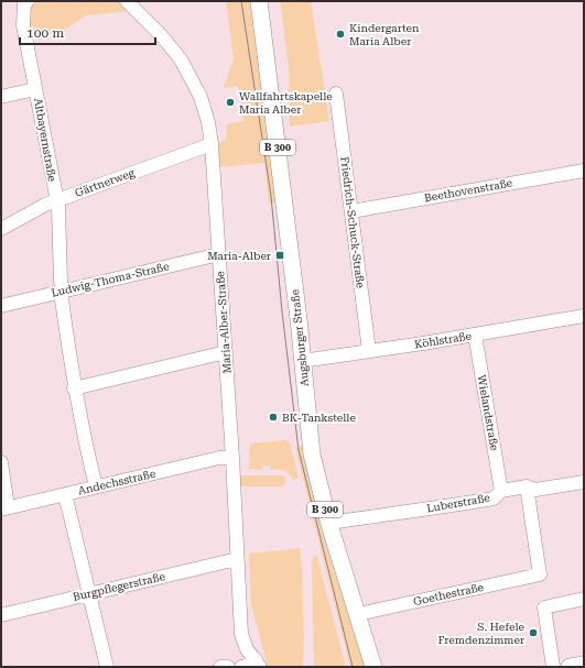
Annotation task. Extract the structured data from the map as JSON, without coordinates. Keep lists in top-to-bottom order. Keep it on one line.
{"streets":{"main road":["B 300","Augsburger Straße"],"street":["Altbayernstraße","Gärtnerweg","Beethovenstraße","Friedrich-Schuck-Straße","Ludwig-Thoma-Straße","Maria-Alber-Straße","Köhlstraße","Wielandstraße","Andechsstraße","Luberstraße","Burgpflegerstraße","Goethestraße"]},"crossings":[["Altbayernstraße","Gärtnerweg"],["Altbayernstraße","Ludwig-Thoma-Straße"],["Altbayernstraße","Andechsstraße"],["Gärtnerweg","Maria-Alber-Straße"],["Beethovenstraße","Friedrich-Schuck-Straße"],["Friedrich-Schuck-Straße","Köhlstraße"],["Ludwig-Thoma-Straße","Maria-Alber-Straße"],["Maria-Alber-Straße","Andechsstraße"],["Maria-Alber-Straße","Burgpflegerstraße"],["Augsburger Straße","Köhlstraße"],["Augsburger Straße","Luberstraße"],["Augsburger Straße","Goethestraße"],["Köhlstraße","Wielandstraße"],["Wielandstraße","Luberstraße"],["Luberstraße","Goethestraße"]],"places":{"other":["Kindergarten Maria Alber","Wallfahrtskapelle Maria Alber","BK-Tankstelle","S. Hefele Fremdenzimmer"],"transit":["Maria-Alber"]},"scale_bar":"100 m"}
